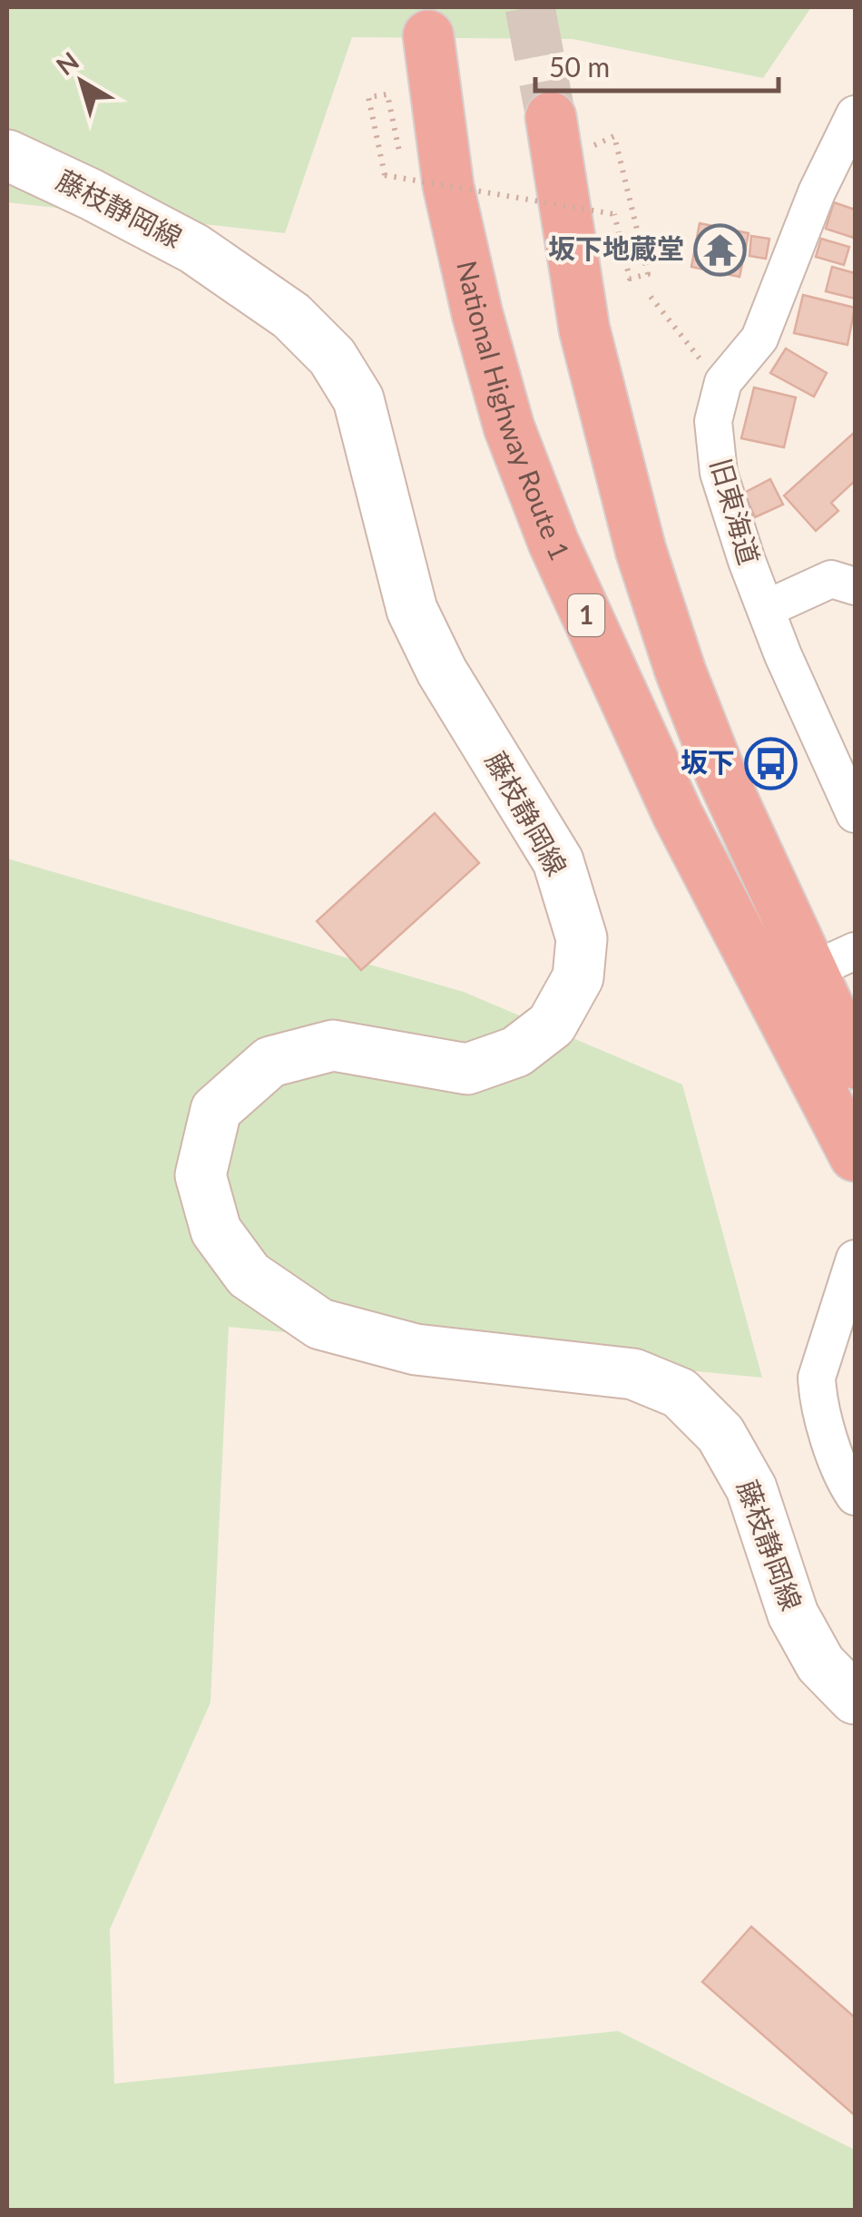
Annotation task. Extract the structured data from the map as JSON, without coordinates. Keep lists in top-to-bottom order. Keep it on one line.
{"streets":{"highway":["National Highway Route 1","1"],"main road":["藤枝静岡線"],"street":["旧東海道"]},"places":{"temple":["坂下地蔵堂"],"bus stop":["坂下"]},"scale_bar":"50 m","north":"top left"}
